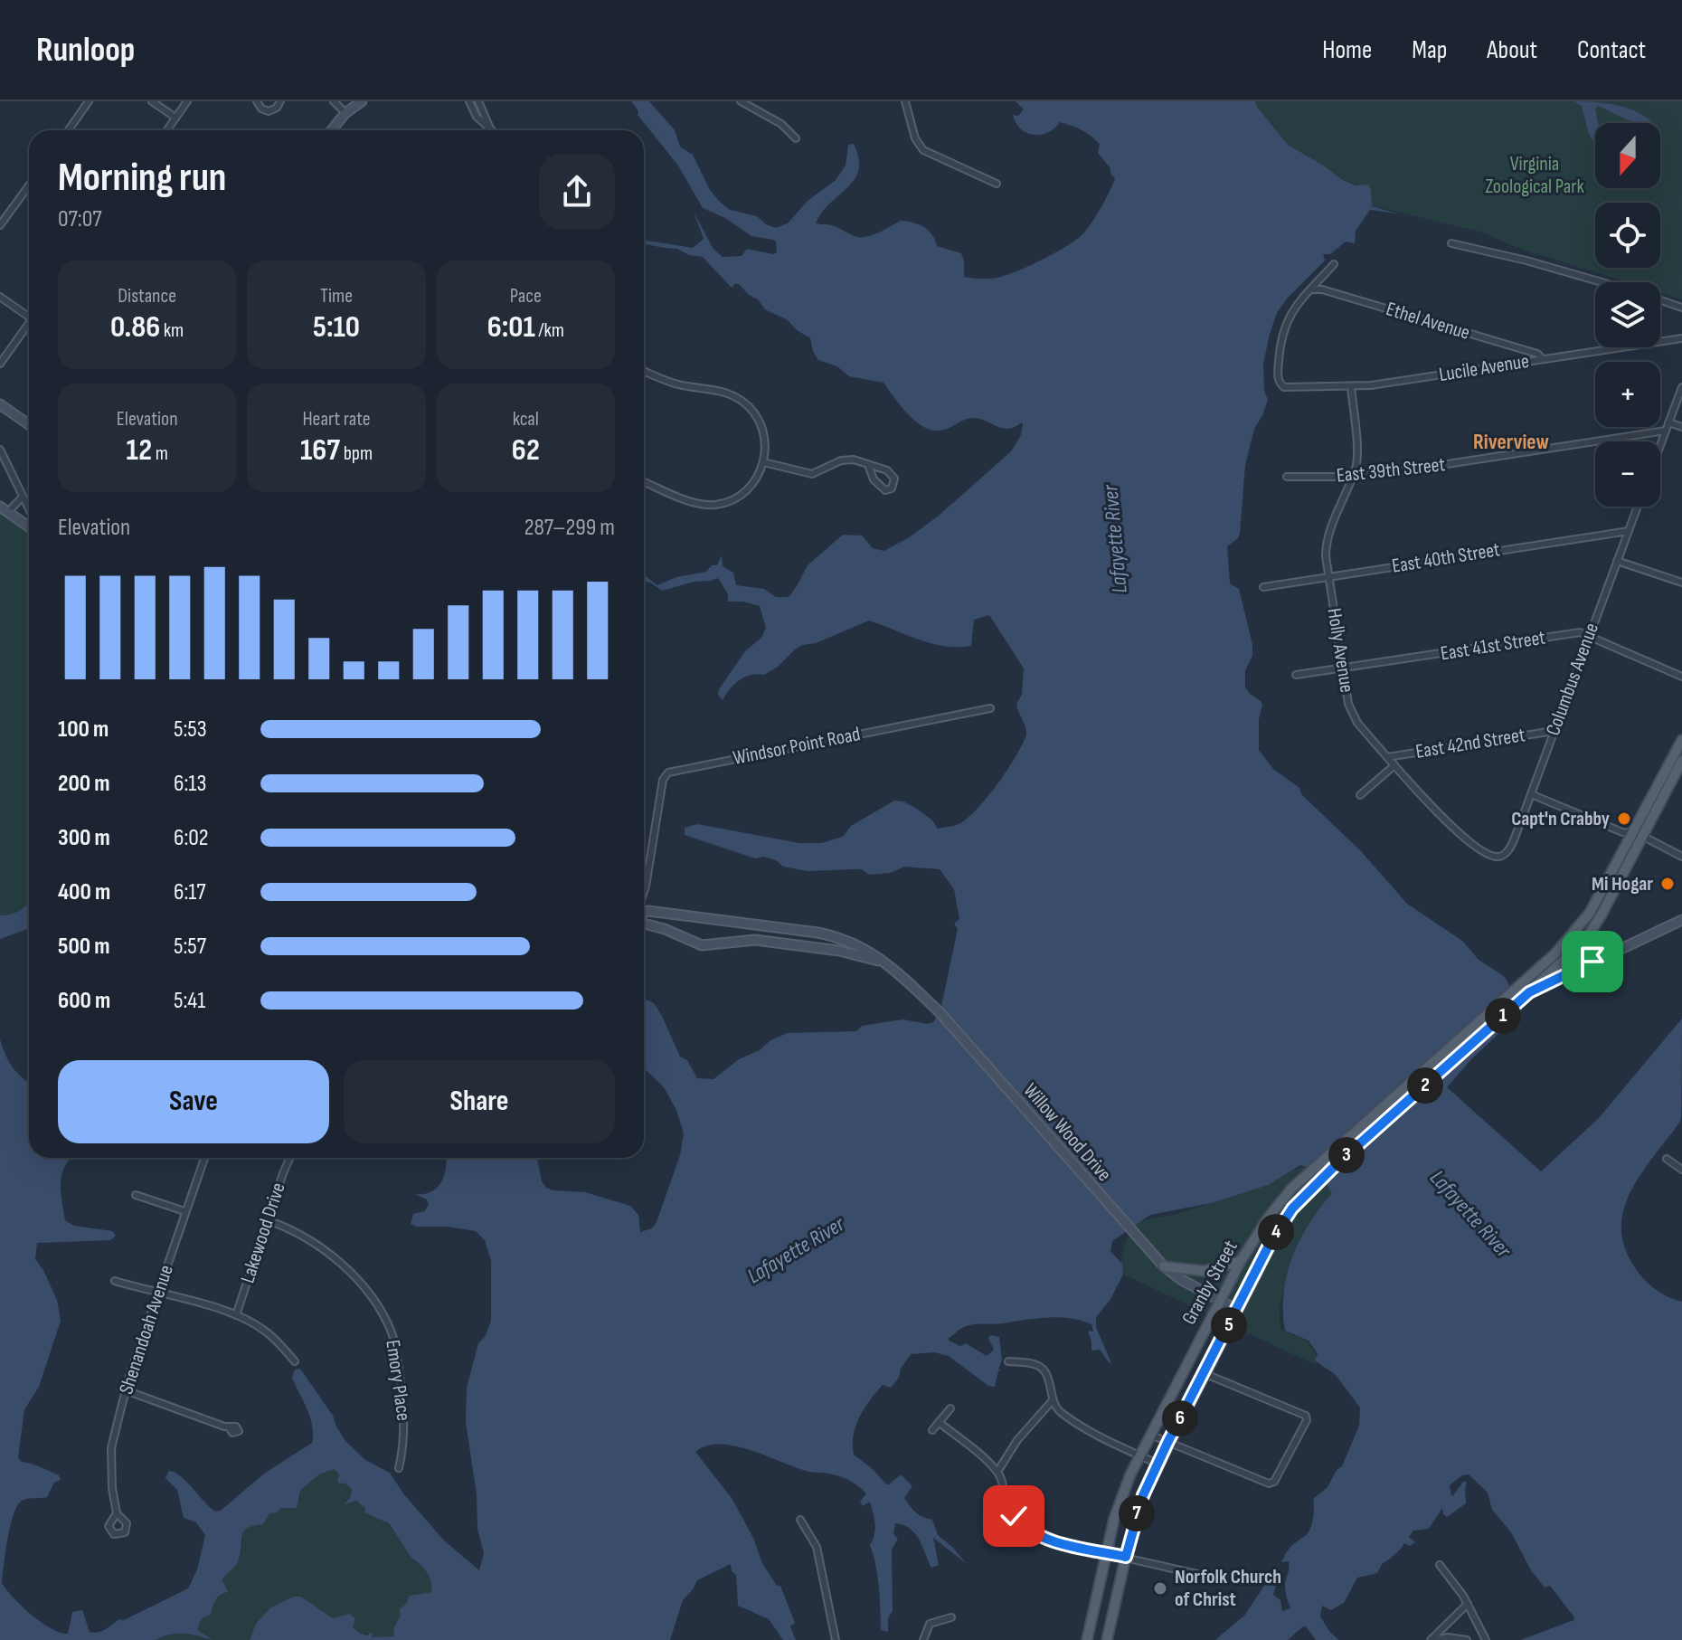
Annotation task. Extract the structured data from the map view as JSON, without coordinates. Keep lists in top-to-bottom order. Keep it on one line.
{"streets":{"main road":["Granby Street"],"street":["Ethel Avenue","Lucile Avenue","East 39th Street","East 40th Street","East 41st Street","Holly Avenue","Columbus Avenue","East 42nd Street","Windsor Point Road","Willow Wood Drive","Lakewood Drive","Shenandoah Avenue","Emory Place"]},"crossings":[["Ethel Avenue","Lucile Avenue"],["Lucile Avenue","Holly Avenue"],["East 39th Street","Holly Avenue"],["East 40th Street","Holly Avenue"],["East 40th Street","Columbus Avenue"],["East 41st Street","Holly Avenue"],["East 41st Street","Columbus Avenue"],["Holly Avenue","Columbus Avenue"],["Holly Avenue","East 42nd Street"],["Columbus Avenue","East 42nd Street"],["Willow Wood Drive","Granby Street"],["Lakewood Drive","Emory Place"]],"districts":["Riverview"],"water":["Lafayette River"],"parks":["Virginia Zoological Park"],"places":["Capt'n Crabby","Mi Hogar","Norfolk Church of Christ"],"north":"bottom","page":{"header":"Runloop","nav":["Home","Map","About","Contact"],"map_buttons":["+","−"],"heading":["Morning run","07:07"],"stats":[["Distance","0.86 km"],["Time","5:10"],["Pace","6:01 /km"],["Elevation","12 m"],["Heart rate","167 bpm"],["kcal","62"]],"chart":["Elevation","287–299 m"],"list":[{"name":"100 m","note":"5:53"},{"name":"200 m","note":"6:13"},{"name":"300 m","note":"6:02"},{"name":"400 m","note":"6:17"},{"name":"500 m","note":"5:57"},{"name":"600 m","note":"5:41"}],"pins":["1","2","3","4","5","6","7"],"buttons":["Save","Share"]}}
